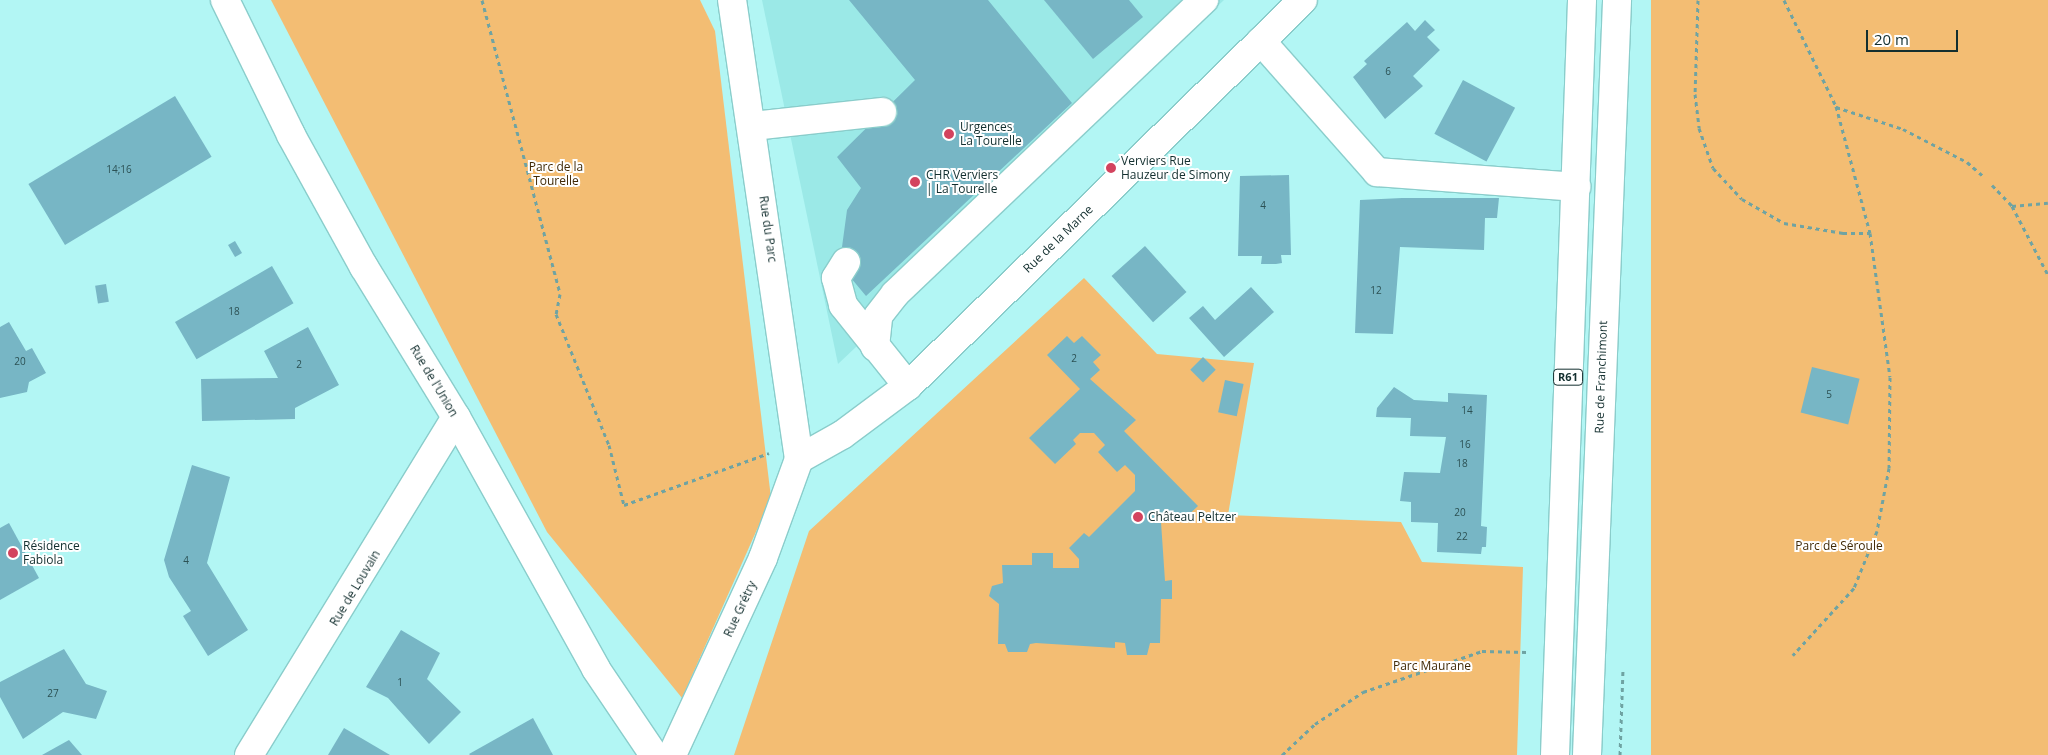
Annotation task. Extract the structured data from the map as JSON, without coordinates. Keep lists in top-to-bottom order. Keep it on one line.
{"streets":{"main road":["Rue du Parc","Rue de la Marne","R61","Rue de Franchimont","Rue de l'Union","Rue de Louvain","Rue Grétry"]},"crossings":[["Rue du Parc","Rue de la Marne"],["Rue du Parc","Rue Grétry"],["Rue de la Marne","Rue Grétry"],["Rue de l'Union","Rue de Louvain"]],"parks":["Parc de la Tourelle","Parc de Séroule","Parc Maurane"],"places":["Urgences La Tourelle","Verviers Rue Hauzeur de Simony","CHR Verviers | La Tourelle","Château Peltzer","Résidence Fabiola"],"house_numbers":["6","14;16","4","12","18","2","20","2","5","14","16","18","20","22","4","1","27"],"scale_bar":"20 m"}
